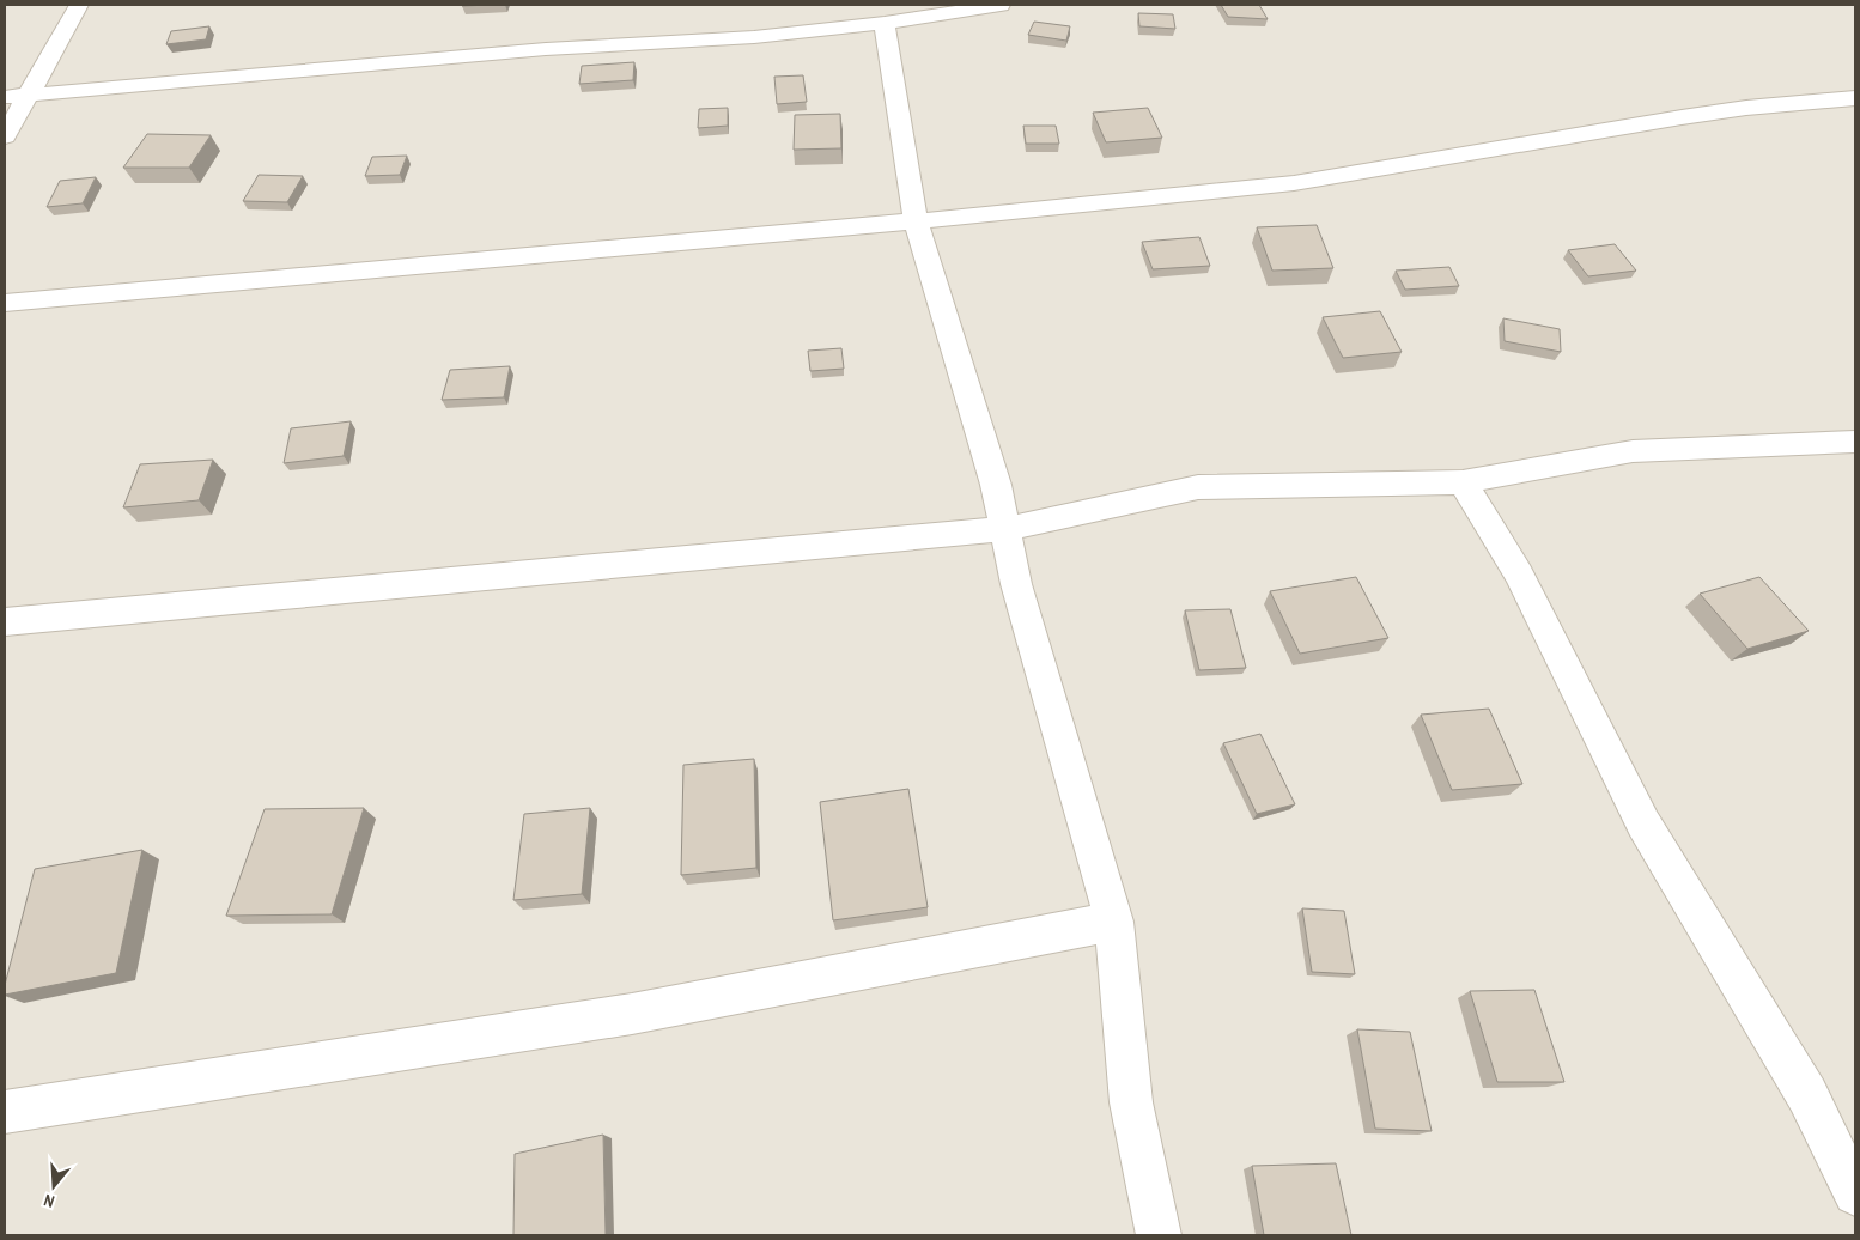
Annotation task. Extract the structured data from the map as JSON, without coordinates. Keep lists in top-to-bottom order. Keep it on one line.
{"north":"bottom"}
